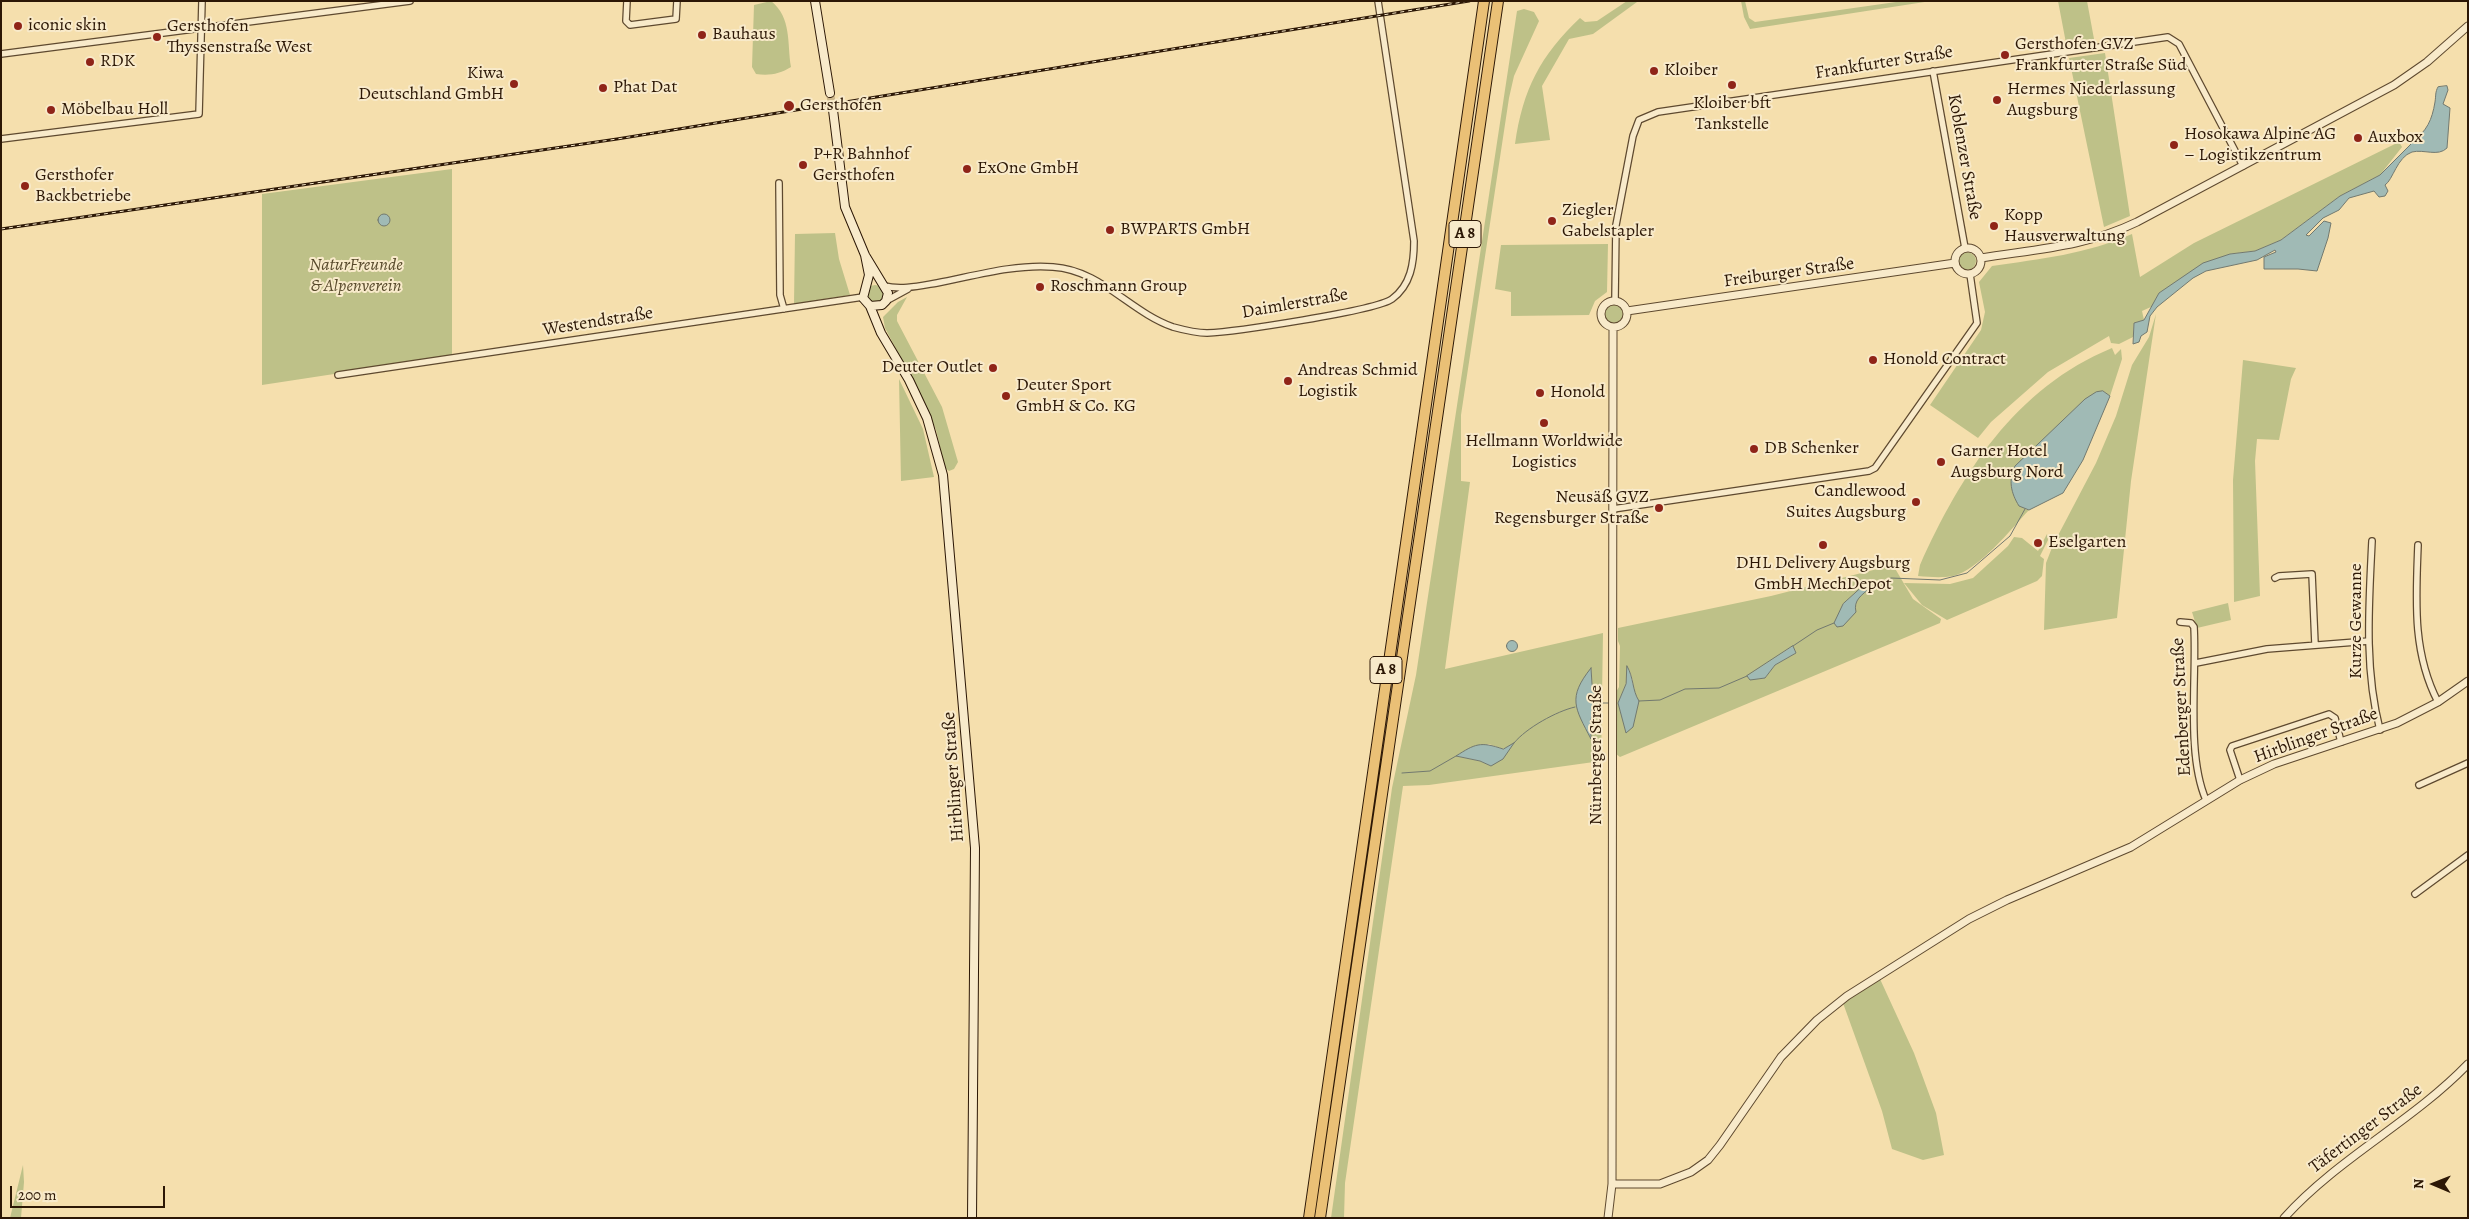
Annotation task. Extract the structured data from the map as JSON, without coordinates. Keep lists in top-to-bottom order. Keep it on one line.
{"streets":{"highway":["A 8"],"main road":["Hirblinger Straße"],"street":["Frankfurter Straße","Koblenzer Straße","Freiburger Straße","Daimlerstraße","Westendstraße","Kurze Gewanne","Edenberger Straße","Nürnberger Straße","Täfertinger Straße"]},"crossings":[["Frankfurter Straße","Koblenzer Straße"],["Frankfurter Straße","Freiburger Straße"],["Frankfurter Straße","Nürnberger Straße"],["Koblenzer Straße","Freiburger Straße"],["Freiburger Straße","Nürnberger Straße"],["Daimlerstraße","Westendstraße"],["Daimlerstraße","Hirblinger Straße"],["Westendstraße","Hirblinger Straße"],["Kurze Gewanne","Hirblinger Straße"],["Edenberger Straße","Hirblinger Straße"],["Hirblinger Straße","Nürnberger Straße"]],"parks":["NaturFreunde & Alpenverein"],"places":["iconic skin","Bauhaus","Gersthofen Thyssenstraße West","Gersthofen GVZ Frankfurter Straße Süd","RDK","Kloiber","Kiwa Deutschland GmbH","Kloiber bft Tankstelle","Phat Dat","Hermes Niederlassung Augsburg","Gersthofen","Möbelbau Holl","Auxbox","Hosokawa Alpine AG – Logistikzentrum","P+R Bahnhof Gersthofen","ExOne GmbH","Gersthofer Backbetriebe","Ziegler Gabelstapler","Kopp Hausverwaltung","BWPARTS GmbH","Roschmann Group","Honold Contract","Deuter Outlet","Andreas Schmid Logistik","Honold","Deuter Sport GmbH & Co. KG","Hellmann Worldwide Logistics","DB Schenker","Garner Hotel Augsburg Nord","Candlewood Suites Augsburg","Neusäß GVZ Regensburger Straße","Eselgarten","DHL Delivery Augsburg GmbH MechDepot"],"scale_bar":"200 m","north":"left"}
